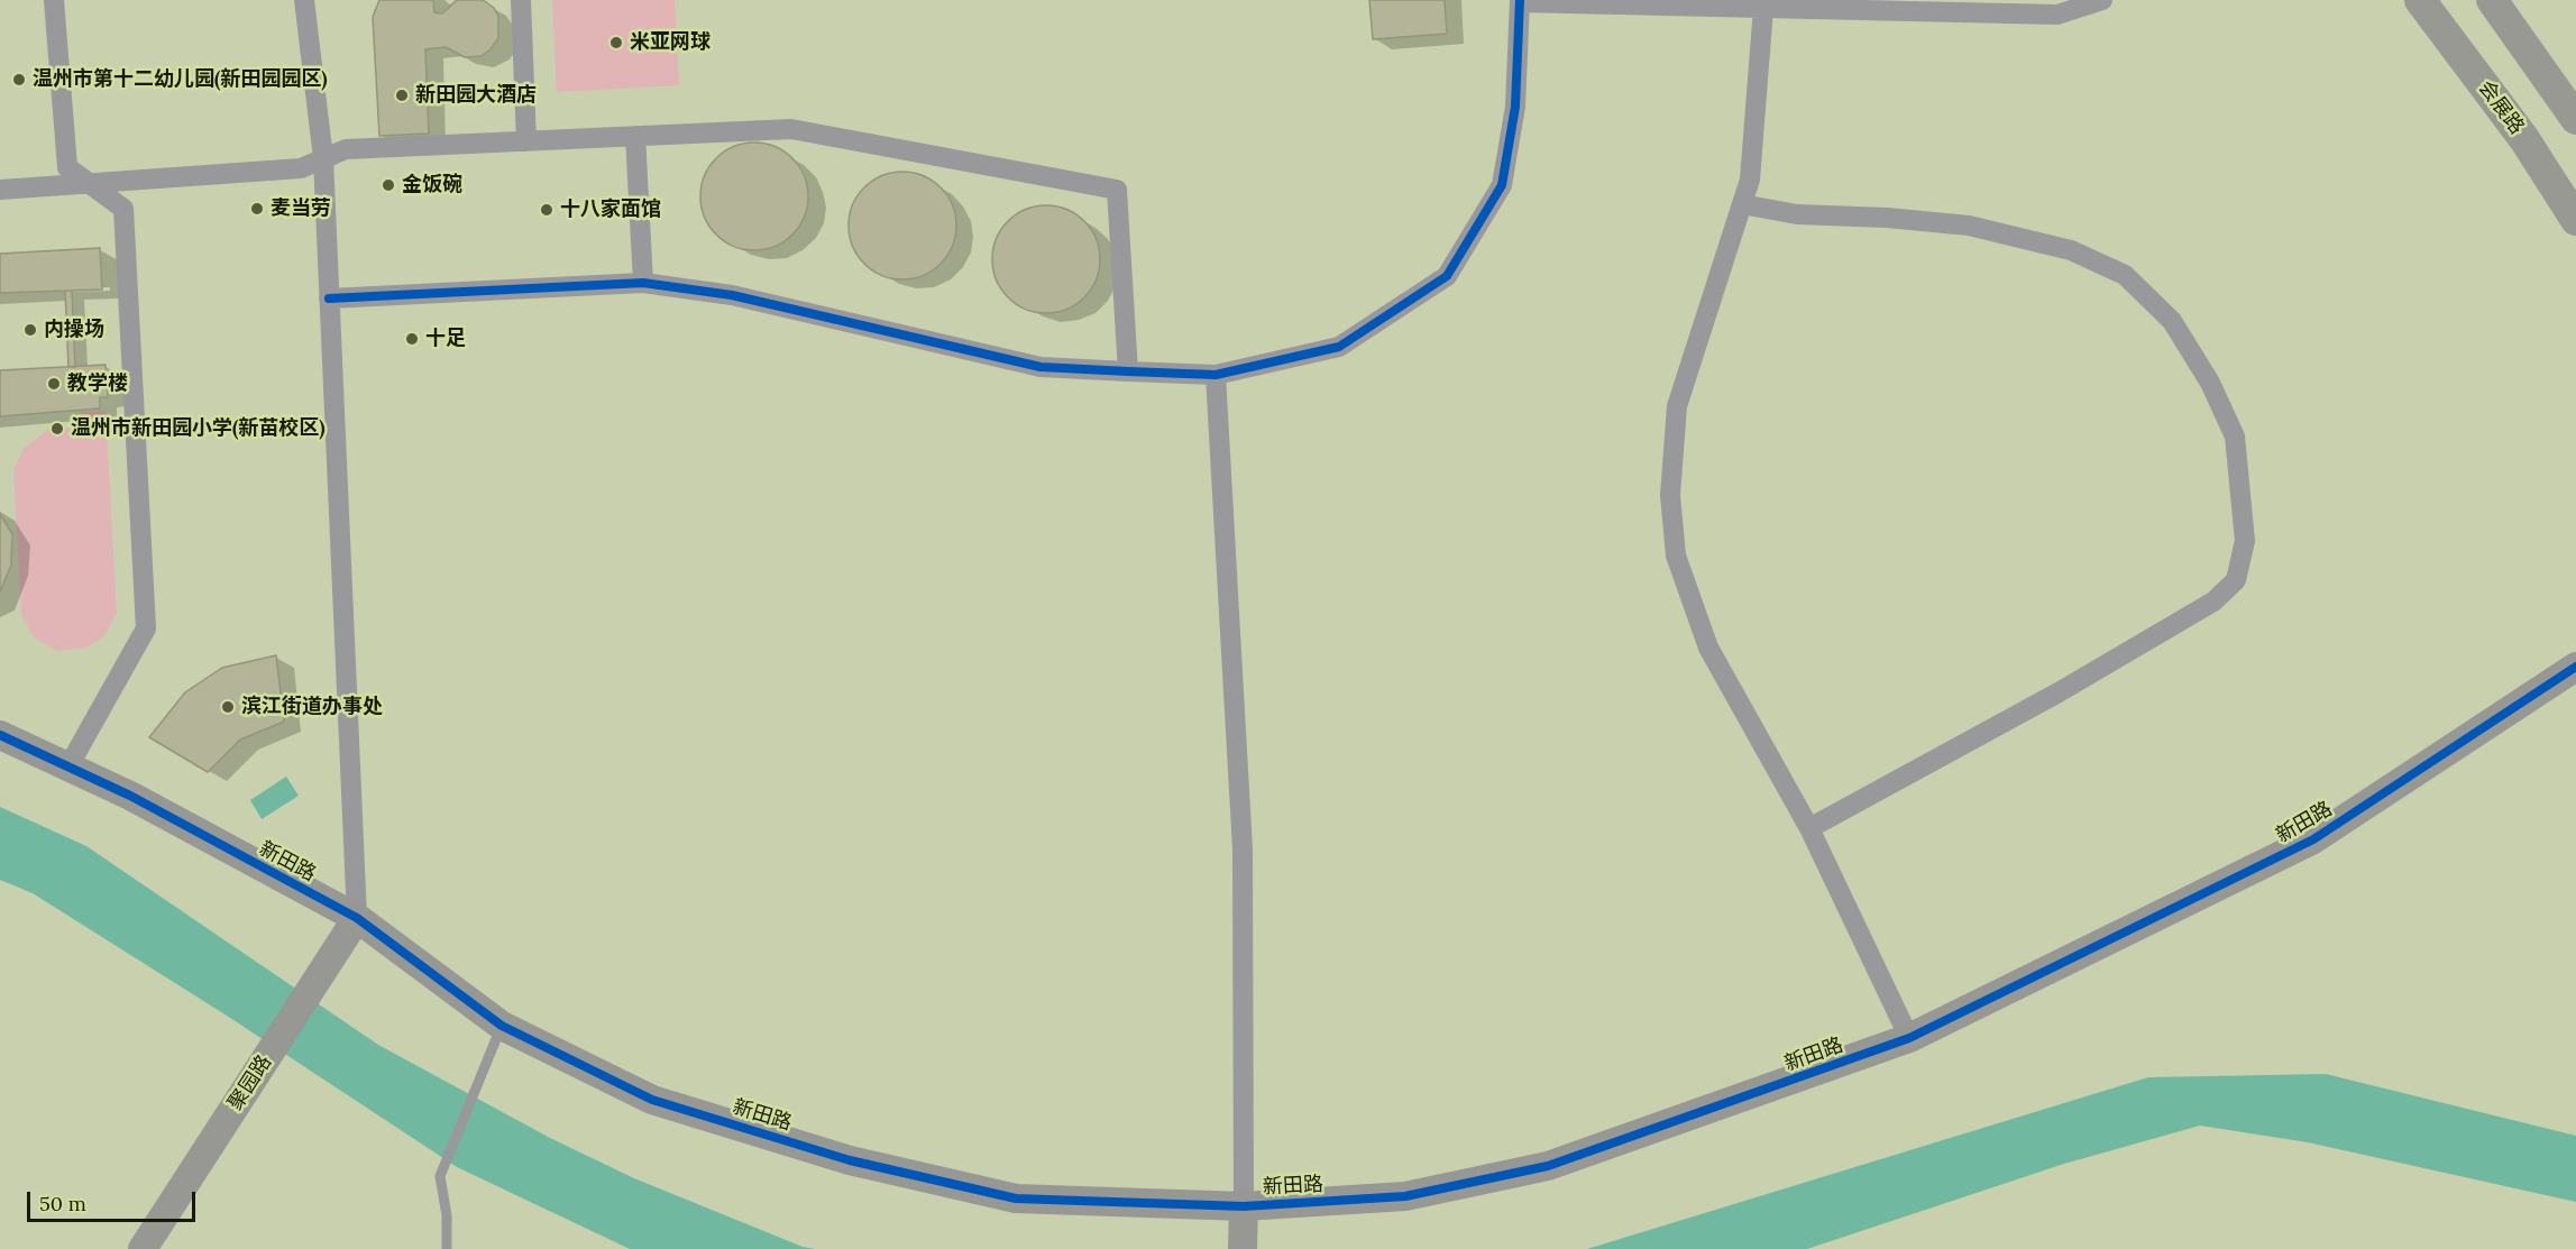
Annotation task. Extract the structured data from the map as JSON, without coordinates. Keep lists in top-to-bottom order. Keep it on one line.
{"streets":{"main road":["会展路"],"street":["新田路","聚园路"]},"crossings":[["新田路","聚园路"]],"places":["米亚网球","温州市第十二幼儿园(新田园园区)","新田园大酒店","金饭碗","麦当劳","十八家面馆","内操场","十足","教学楼","温州市新田园小学(新苗校区)","滨江街道办事处"],"scale_bar":"50 m"}
